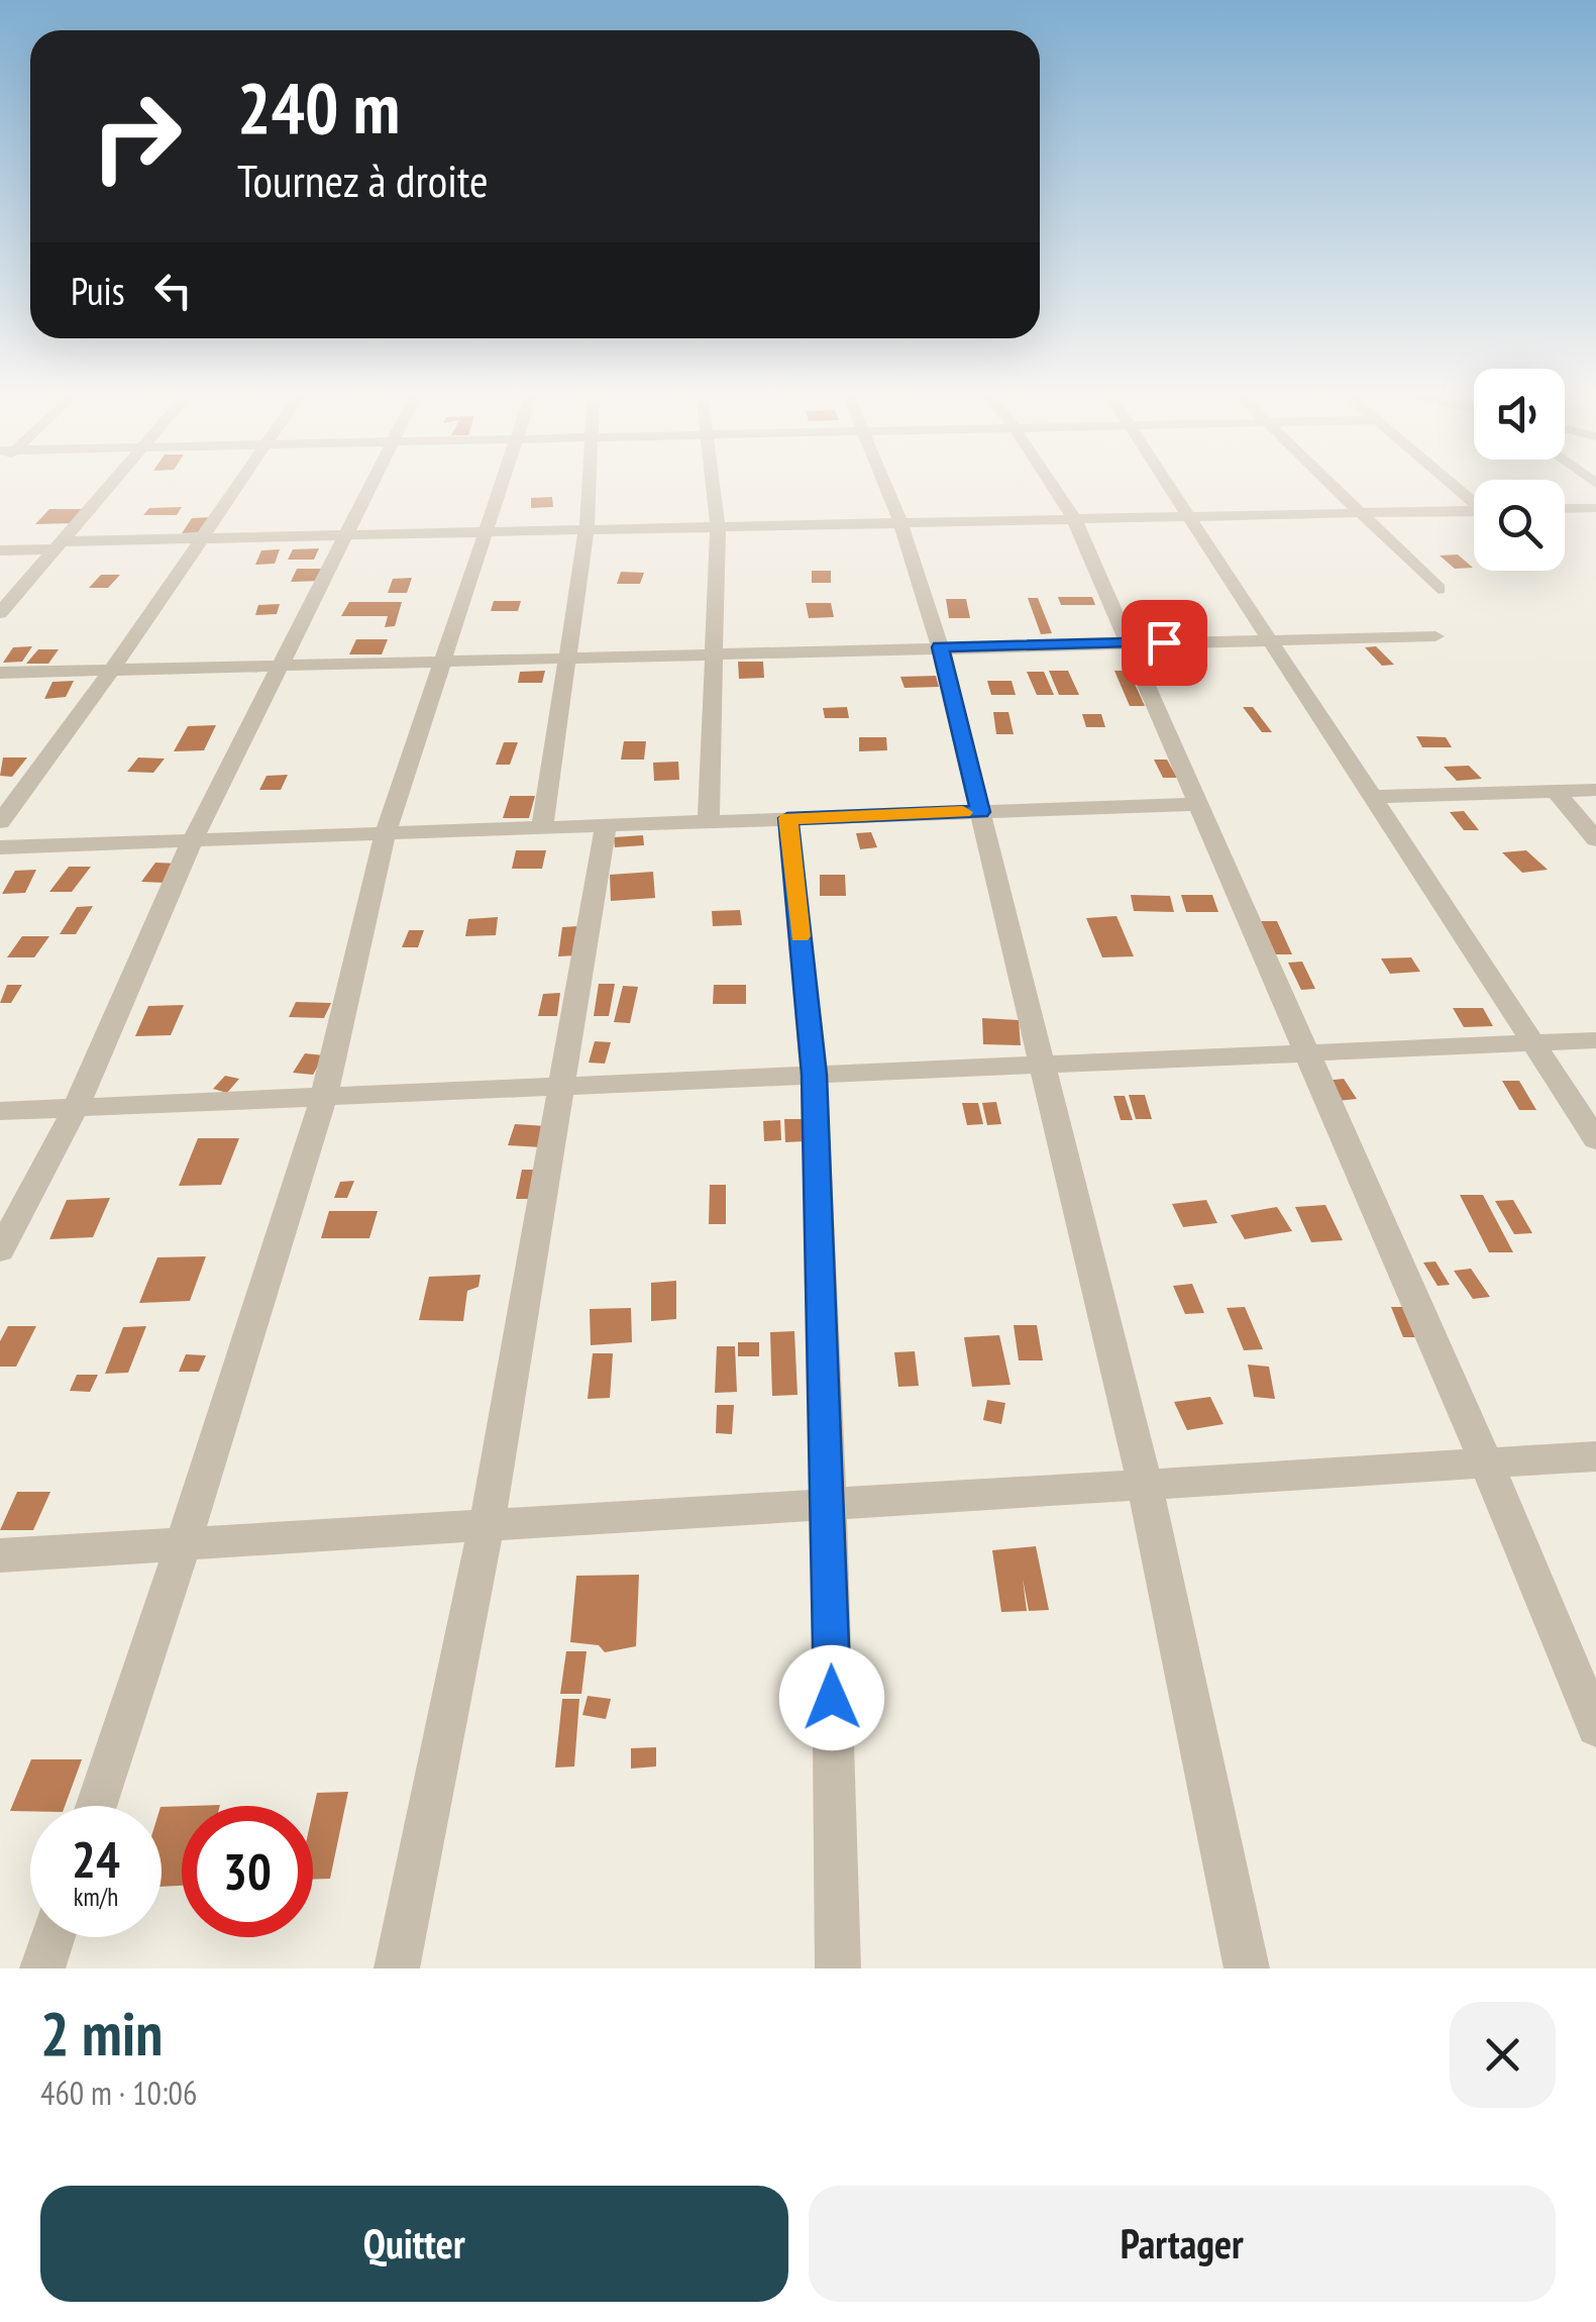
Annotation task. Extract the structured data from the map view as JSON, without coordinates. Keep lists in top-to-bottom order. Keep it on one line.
{"page":{"turn":["240 m","Tournez à droite"],"then":"Puis","speed":"24 km/h","limit":"30","heading":["2 min","460 m · 10:06"],"buttons":["Quitter","Partager"]}}
